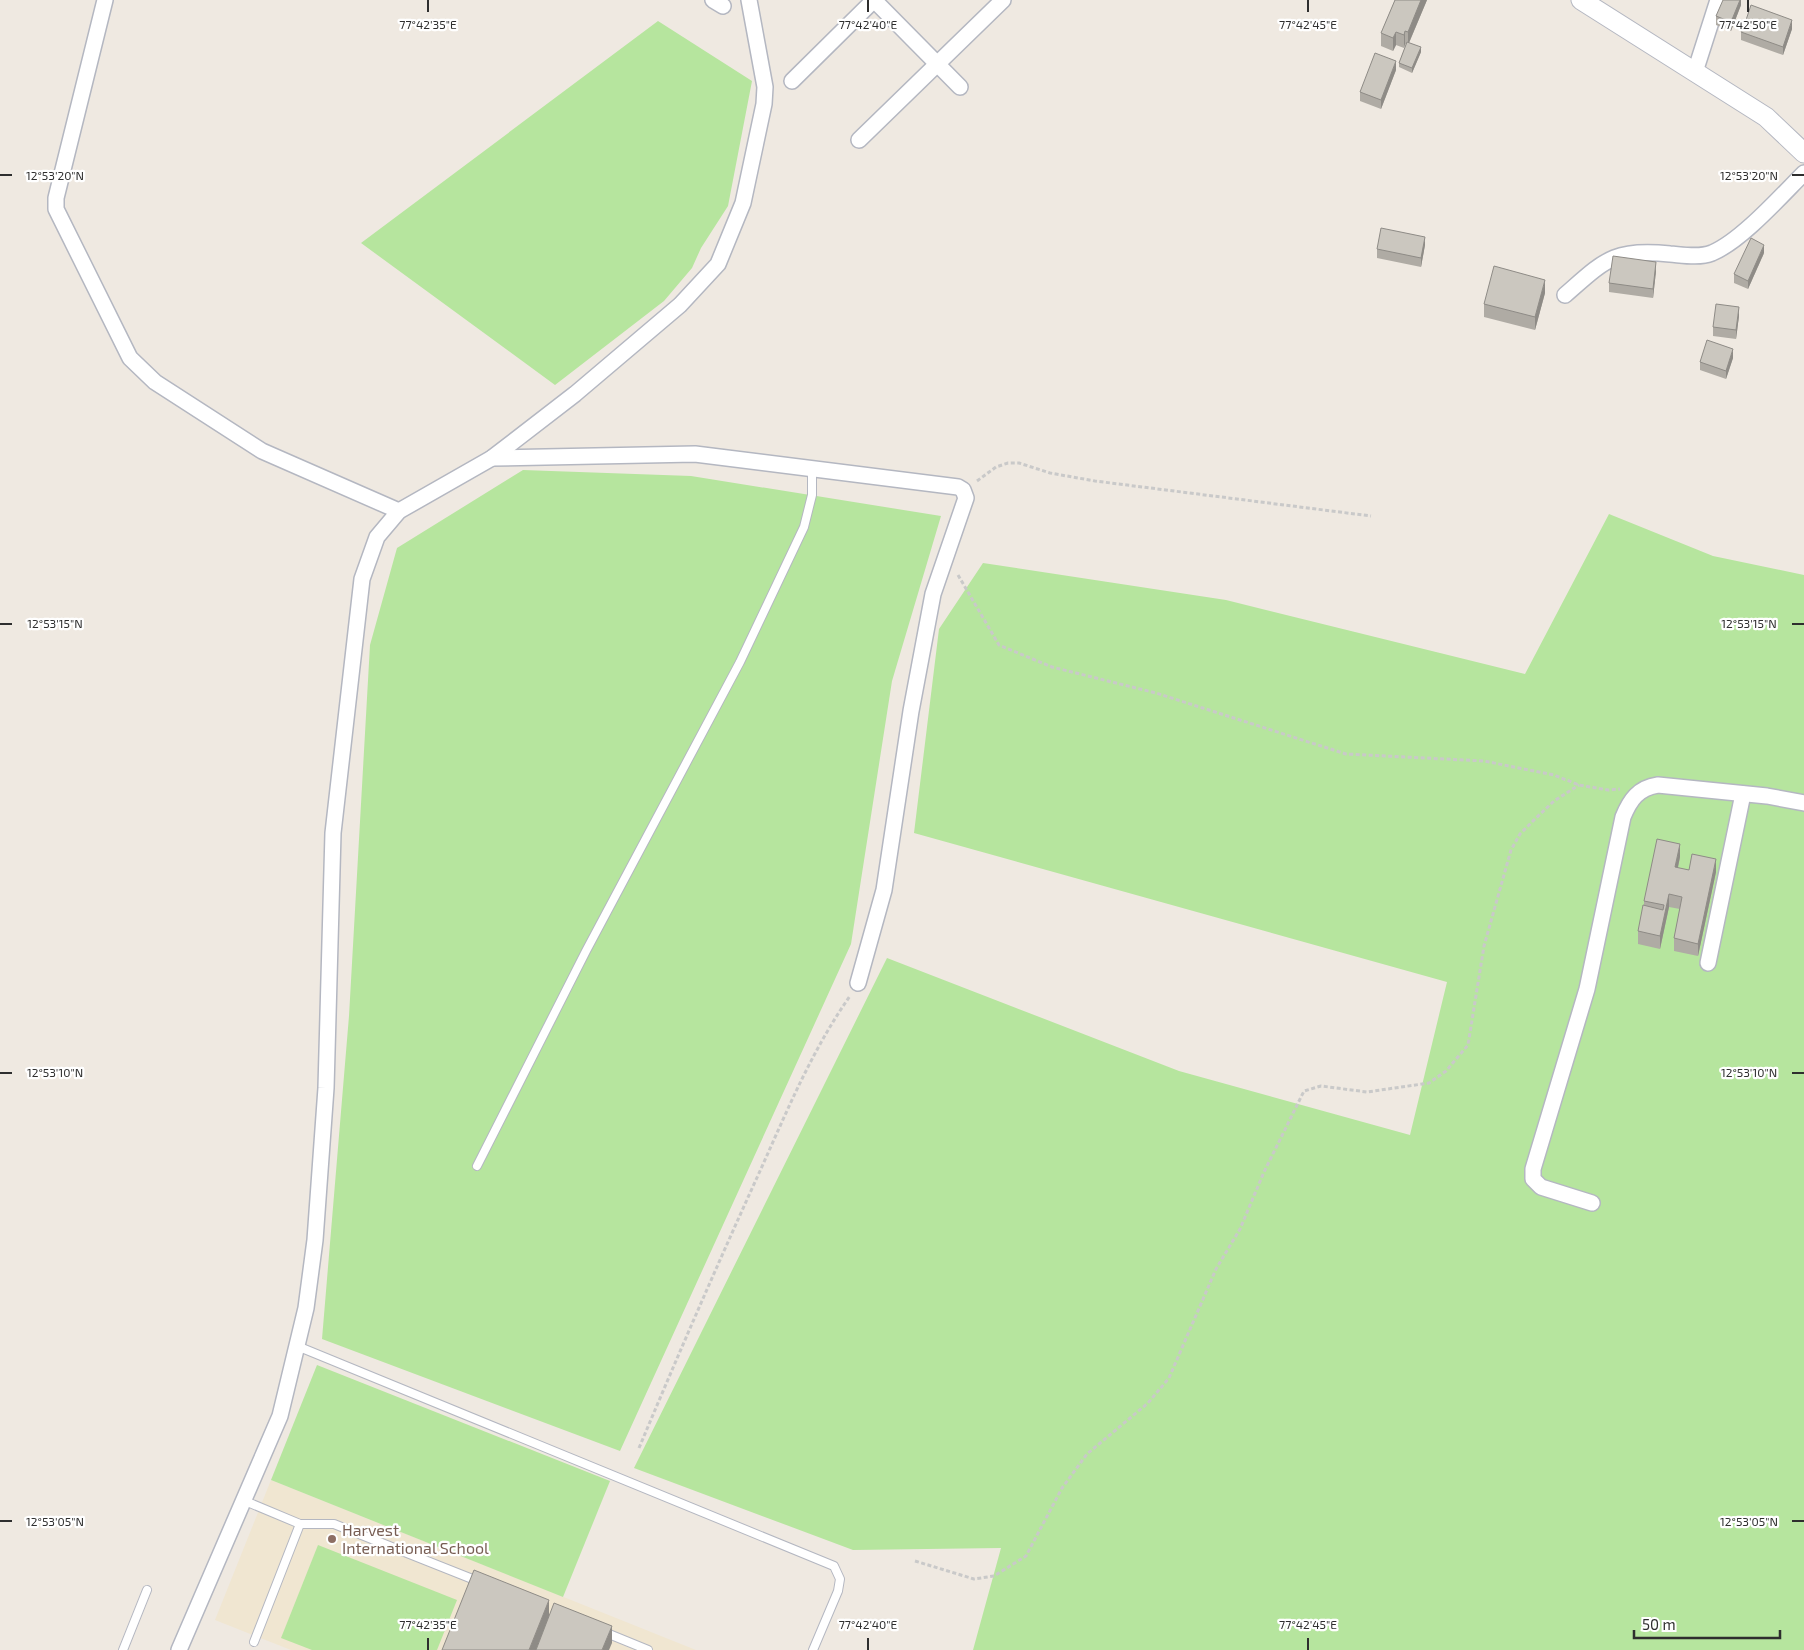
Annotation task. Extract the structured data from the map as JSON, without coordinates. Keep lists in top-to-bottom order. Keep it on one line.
{"places":["Harvest International School"],"scale_bar":"50 m","coordinates":["77°42'35\"E","77°42'40\"E","77°42'45\"E","77°42'50\"E","12°53'20\"N","12°53'15\"N","12°53'10\"N","12°53'05\"N"]}
